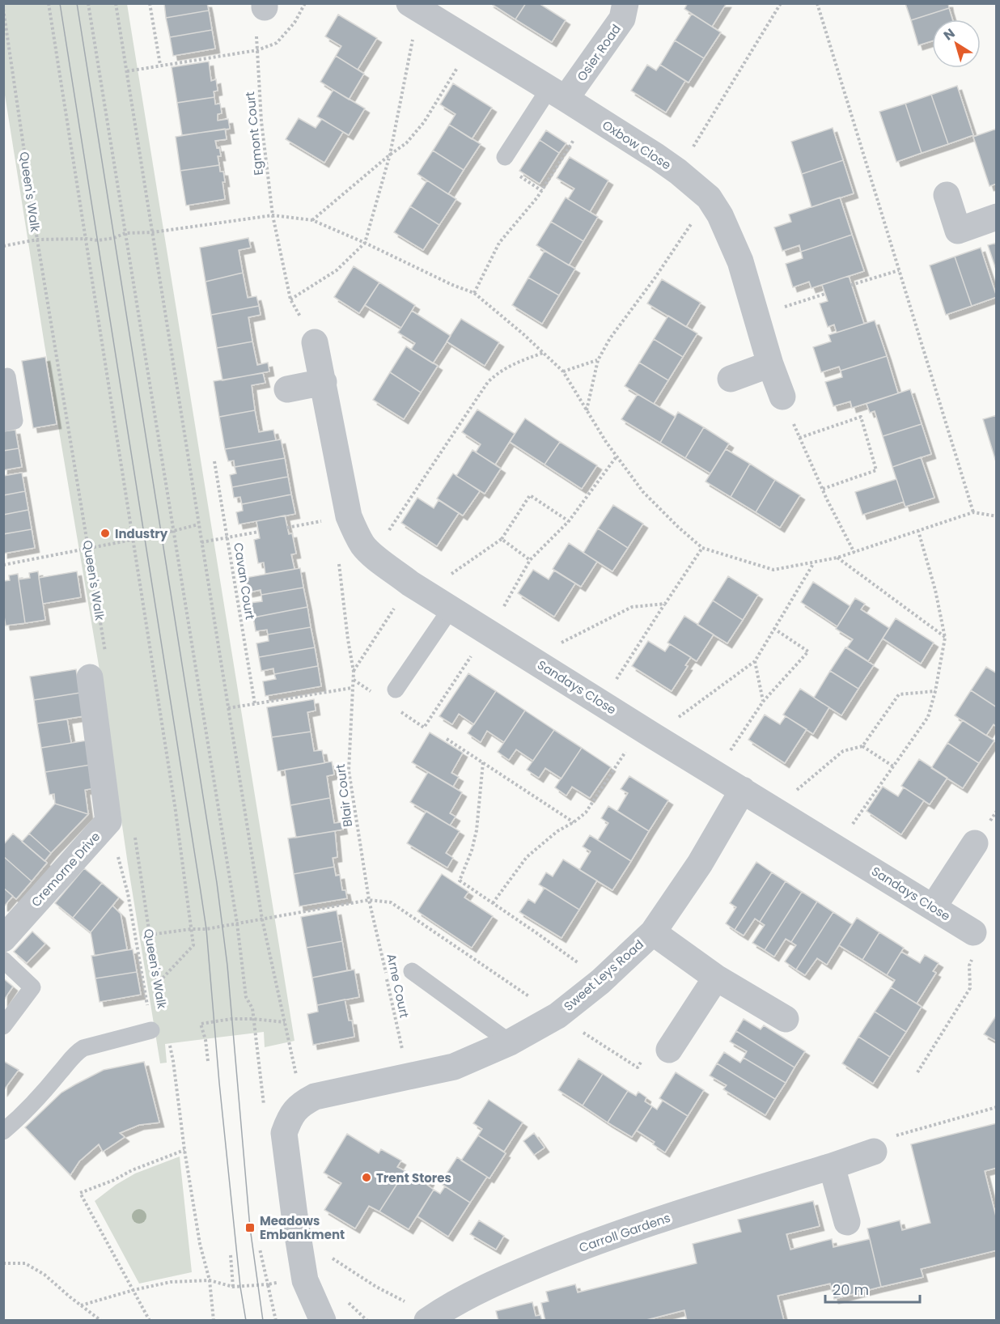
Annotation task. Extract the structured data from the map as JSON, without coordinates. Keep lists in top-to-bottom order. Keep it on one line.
{"streets":{"street":["Osier Road","Oxbow Close","Sandays Close","Cremorne Drive","Sweet Leys Road","Carroll Gardens"],"path":["Egmont Court","Queen's Walk","Cavan Court","Blair Court","Arne Court"]},"crossings":[["Osier Road","Oxbow Close"],["Egmont Court","Sandays Close"],["Sandays Close","Sweet Leys Road"],["Blair Court","Arne Court"],["Sweet Leys Road","Arne Court"]],"places":{"other":["Industry","Trent Stores"],"transit":["Meadows Embankment"]},"scale_bar":"20 m","north":"top left"}
